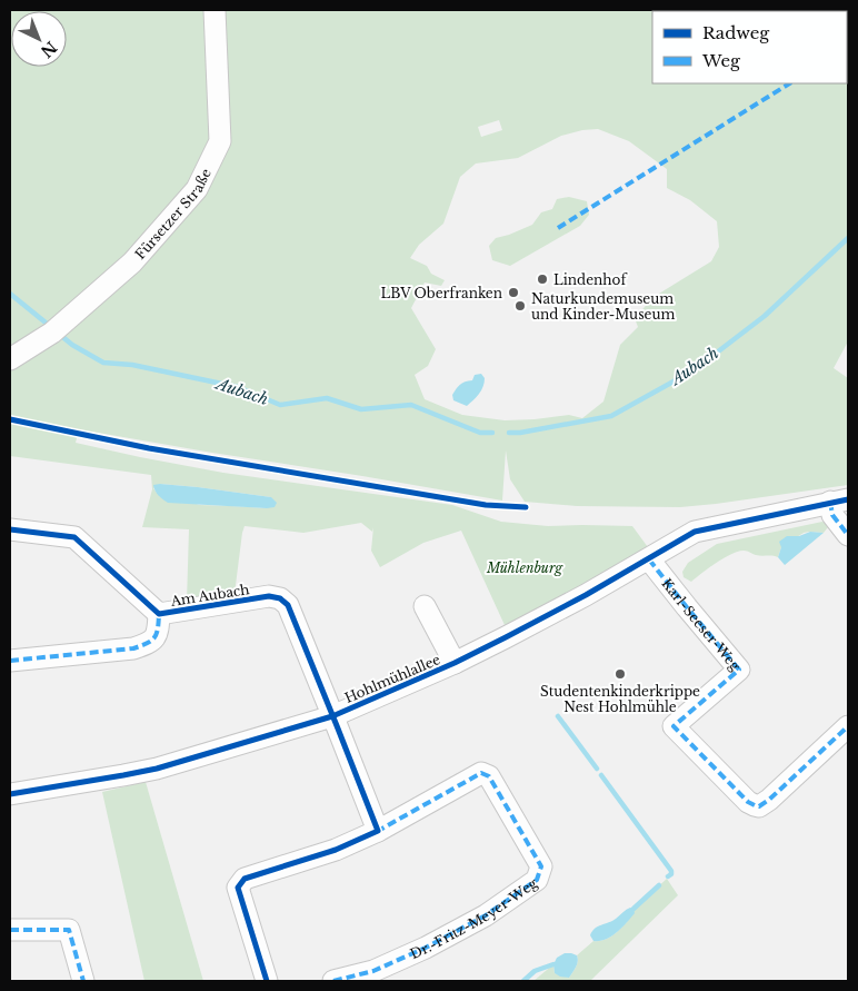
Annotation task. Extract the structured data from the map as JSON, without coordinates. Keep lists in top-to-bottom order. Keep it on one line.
{"streets":{"street":["Fürsetzer Straße","Am Aubach","Karl-Seeser-Weg","Hohlmühlallee","Dr.-Fritz-Meyer-Weg"]},"crossings":[["Am Aubach","Hohlmühlallee"],["Karl-Seeser-Weg","Hohlmühlallee"]],"water":["Aubach"],"parks":["Mühlenburg"],"places":["Lindenhof","LBV Oberfranken","Naturkundemuseum und Kinder-Museum","Studentenkinderkrippe Nest Hohlmühle"],"legend":["Radweg","Weg"],"north":"bottom right"}
